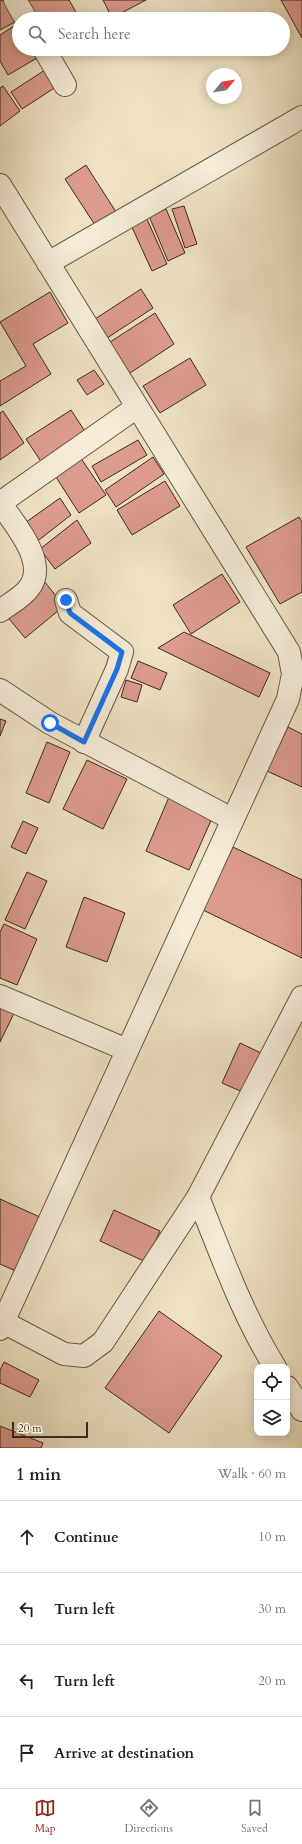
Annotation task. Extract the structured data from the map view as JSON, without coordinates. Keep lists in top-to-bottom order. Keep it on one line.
{"scale_bar":"20 m","north":"top right","page":{"search":"Search here","scale":"20 m","heading":["1 min","Walk · 60 m"],"list":[["Continue","10 m"],["Turn left","30 m"],["Turn left","20 m"],"Arrive at destination"],"nav":["Map","Directions","Saved"]}}
